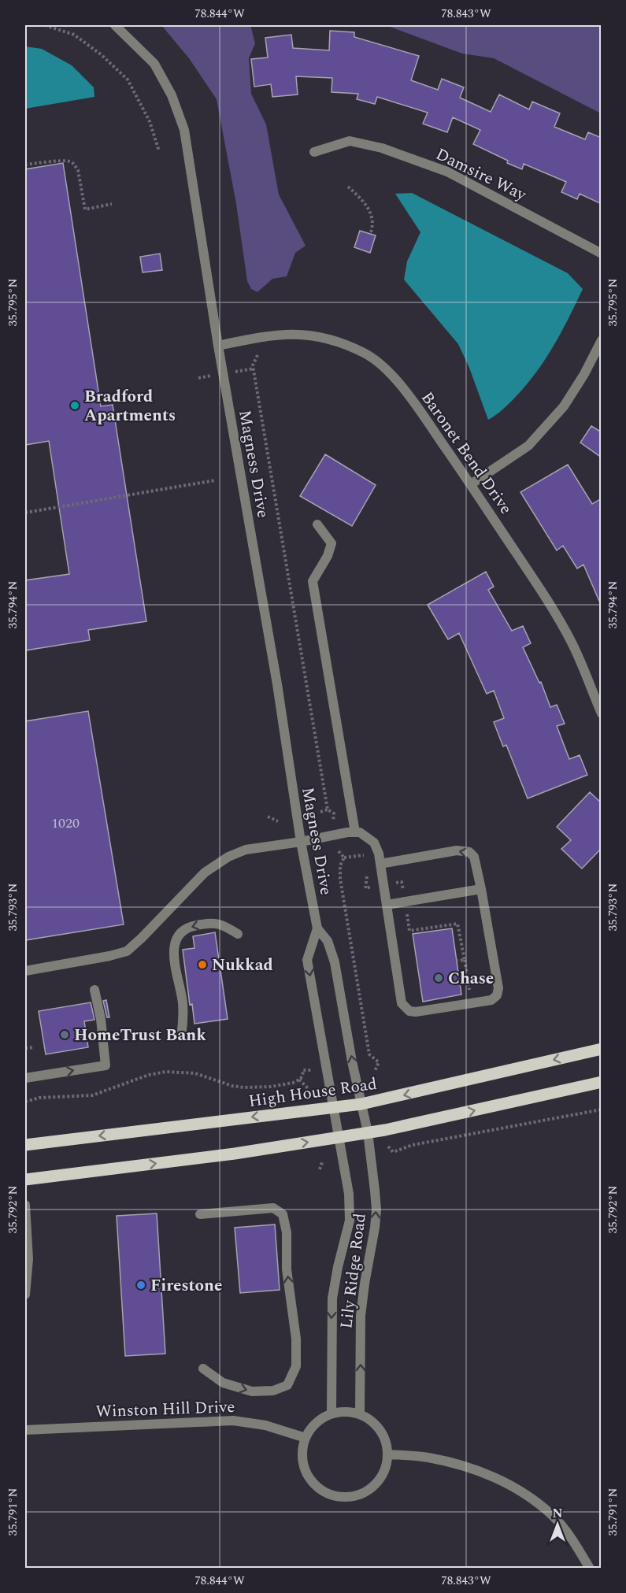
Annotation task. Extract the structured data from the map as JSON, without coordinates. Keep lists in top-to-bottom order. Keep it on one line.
{"streets":{"main road":["High House Road"],"street":["Damsire Way","Baronet Bend Drive","Magness Drive","Lily Ridge Road","Winston Hill Drive"]},"crossings":[["Baronet Bend Drive","Magness Drive"],["Magness Drive","High House Road"],["Magness Drive","Lily Ridge Road"],["High House Road","Lily Ridge Road"],["Lily Ridge Road","Winston Hill Drive"]],"places":["Bradford Apartments","Nukkad","Chase","HomeTrust Bank","Firestone"],"house_numbers":["1020"],"north":"top","coordinates":["78.844°W","78.843°W","35.795°N","35.794°N","35.793°N","35.792°N","35.791°N"]}
